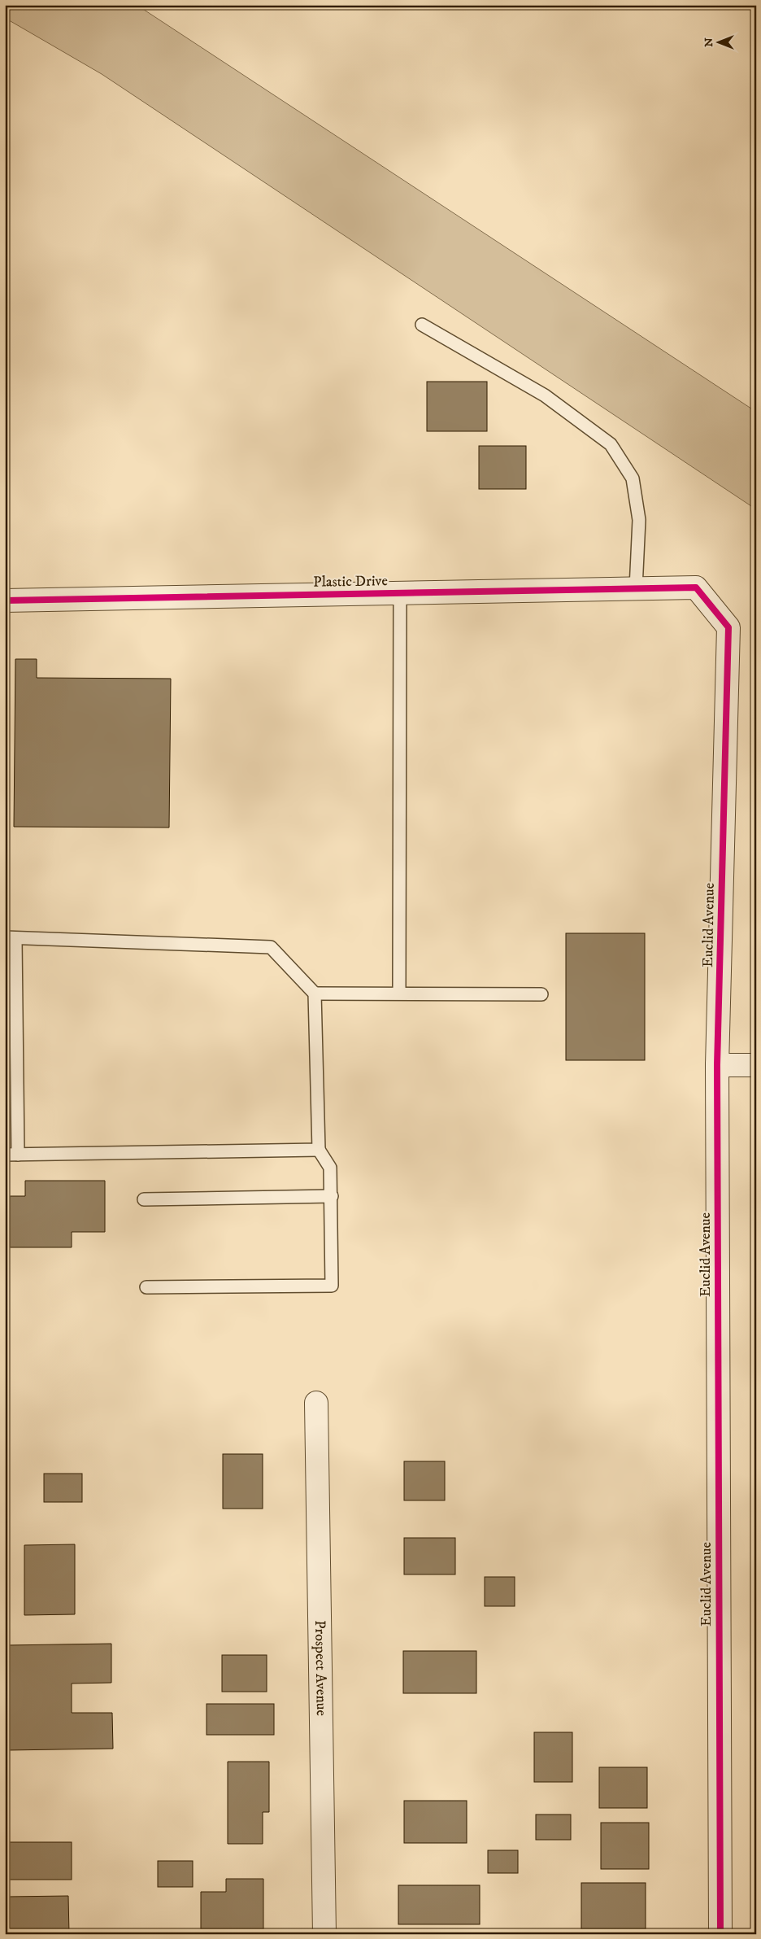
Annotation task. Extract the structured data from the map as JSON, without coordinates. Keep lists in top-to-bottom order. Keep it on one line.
{"streets":{"street":["Plastic Drive","Euclid Avenue","Prospect Avenue"]},"crossings":[["Plastic Drive","Euclid Avenue"]],"north":"left"}
